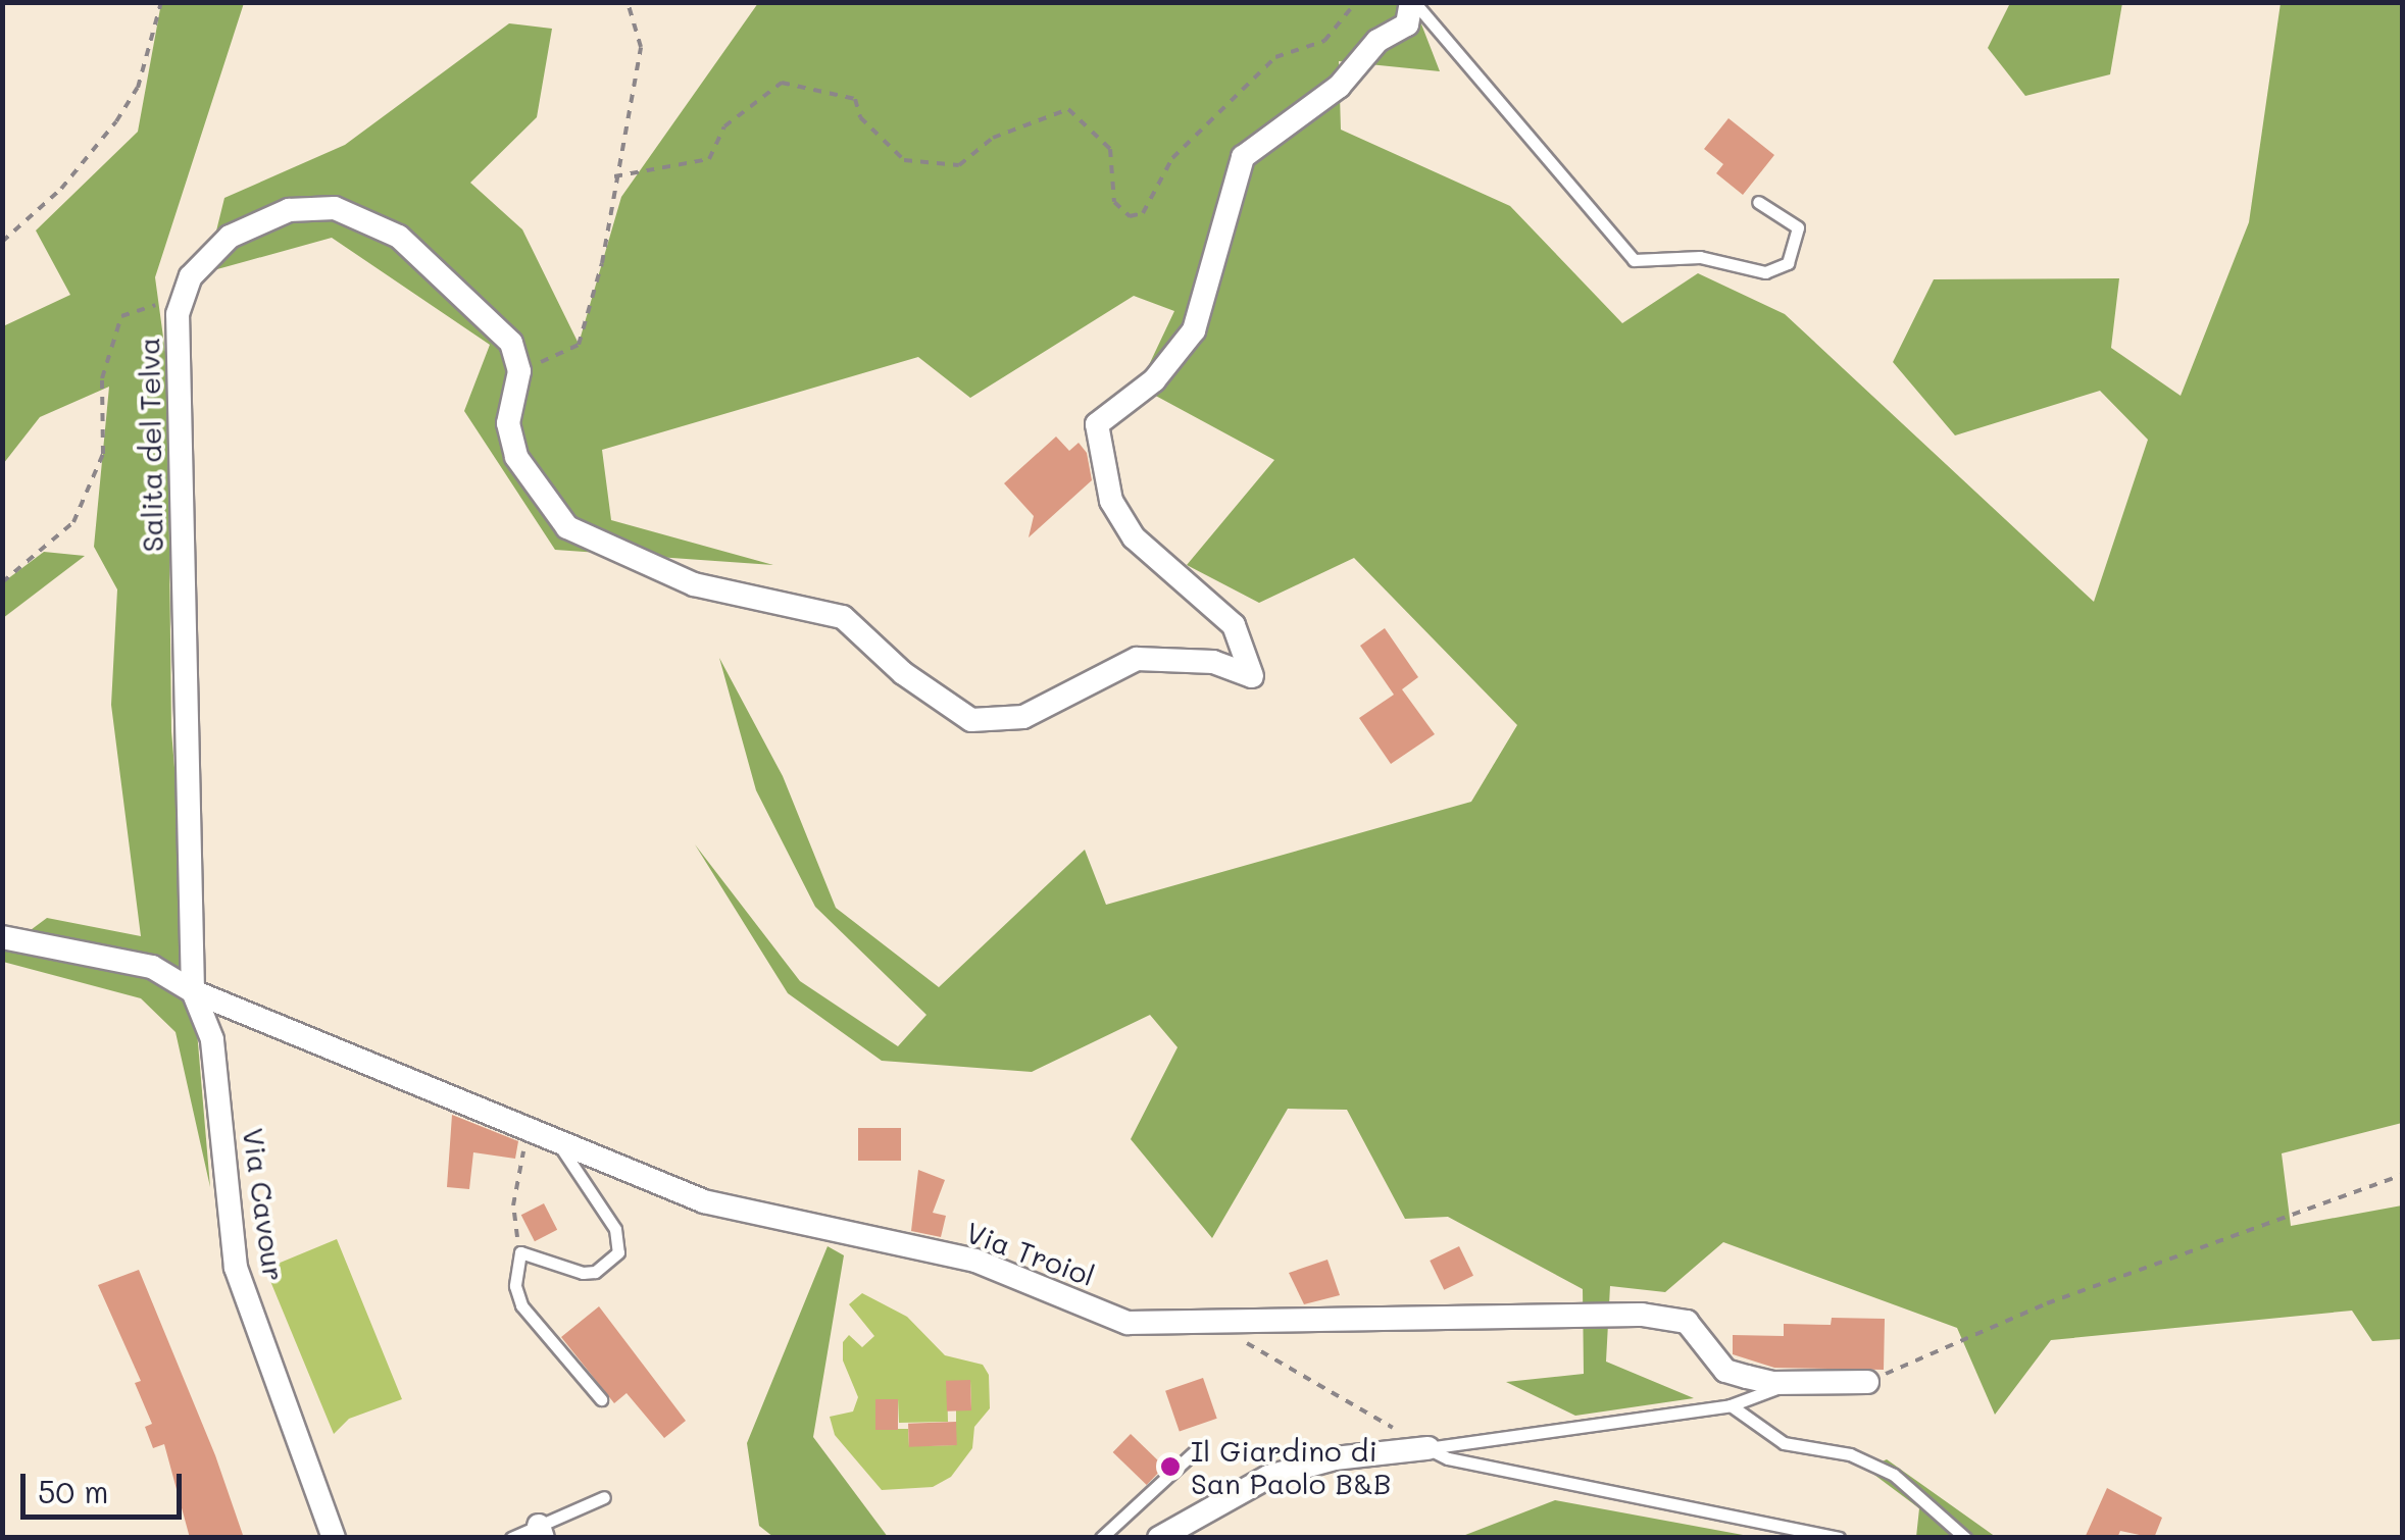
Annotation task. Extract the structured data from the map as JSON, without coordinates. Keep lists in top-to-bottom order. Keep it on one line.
{"streets":{"street":["Salita del Telva","Via Cavour","Via Troiol"]},"crossings":[["Salita del Telva","Via Cavour"],["Salita del Telva","Via Troiol"],["Via Cavour","Via Troiol"]],"places":["Il Giardino di San Paolo B&B"],"scale_bar":"50 m"}
